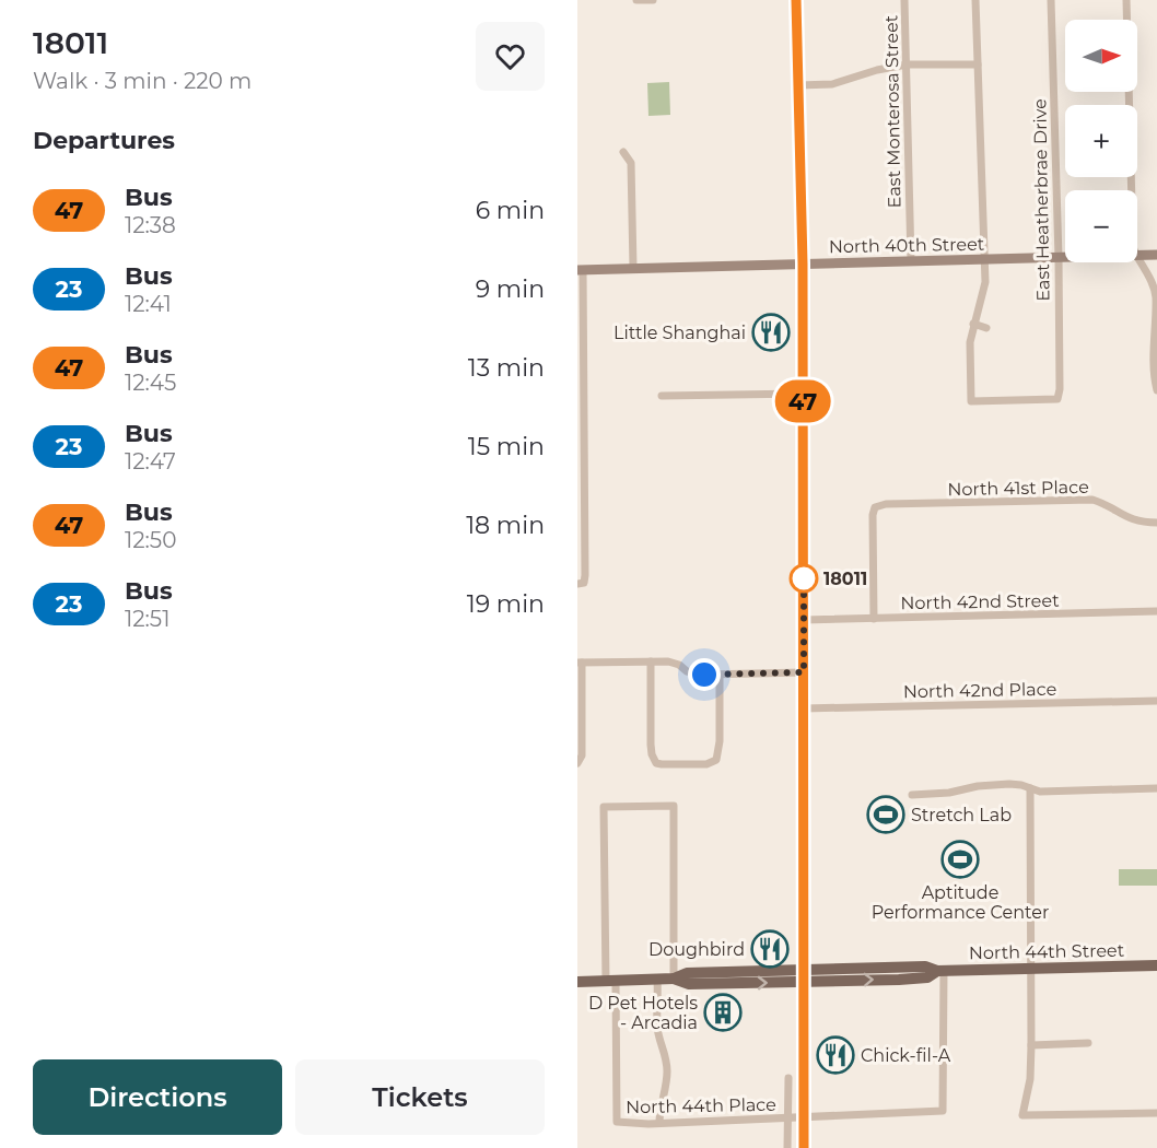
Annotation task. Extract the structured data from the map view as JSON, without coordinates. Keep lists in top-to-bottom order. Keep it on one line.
{"streets":{"main road":["North 40th Street","North 44th Street"],"street":["East Monterosa Street","East Heatherbrae Drive","North 41st Place","North 42nd Street","North 42nd Place","North 44th Place"]},"crossings":[["East Monterosa Street","North 40th Street"],["East Heatherbrae Drive","North 40th Street"],["North 41st Place","North 42nd Street"],["North 44th Street","North 44th Place"]],"places":{"restaurant":["Little Shanghai","Doughbird","Chick-fil-A"],"other":["18011"],"sports":["Stretch Lab","Aptitude Performance Center"],"building":["D Pet Hotels - Arcadia"]},"lines":["bus line 47"],"north":"right","page":{"heading":[["18011","Walk · 3 min · 220 m"],"Departures"],"on_map":"47","map_buttons":["+","−"],"list":[{"mark":"47","name":"Bus","note":"12:38","value":"6 min"},{"mark":"23","name":"Bus","note":"12:41","value":"9 min"},{"mark":"47","name":"Bus","note":"12:45","value":"13 min"},{"mark":"23","name":"Bus","note":"12:47","value":"15 min"},{"mark":"47","name":"Bus","note":"12:50","value":"18 min"},{"mark":"23","name":"Bus","note":"12:51","value":"19 min"}],"buttons":["Directions","Tickets"]}}
